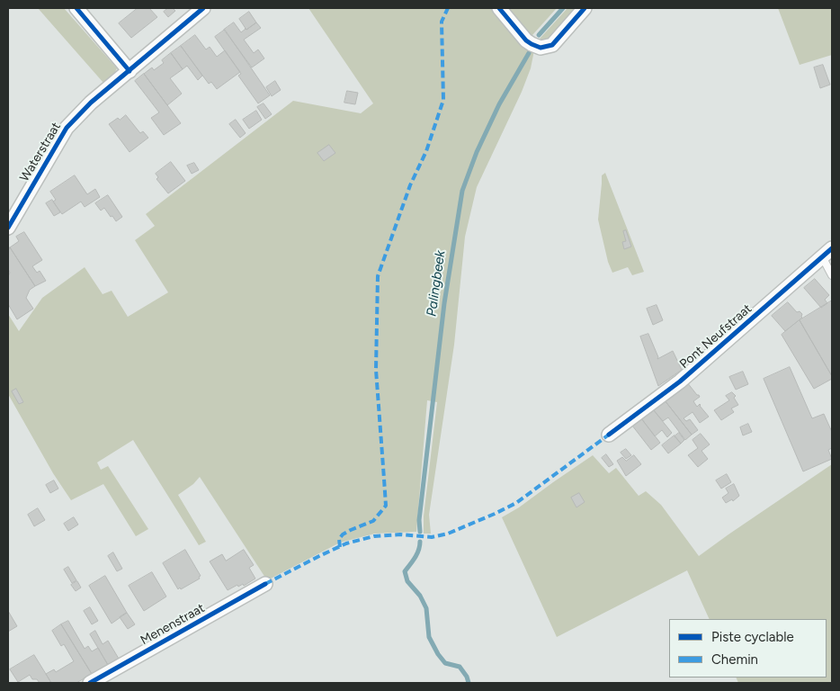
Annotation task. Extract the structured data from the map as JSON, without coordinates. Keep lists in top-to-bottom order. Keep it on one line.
{"streets":{"street":["Waterstraat","Pont Neufstraat","Menenstraat"]},"water":["Palingbeek"],"legend":["Piste cyclable","Chemin"]}
